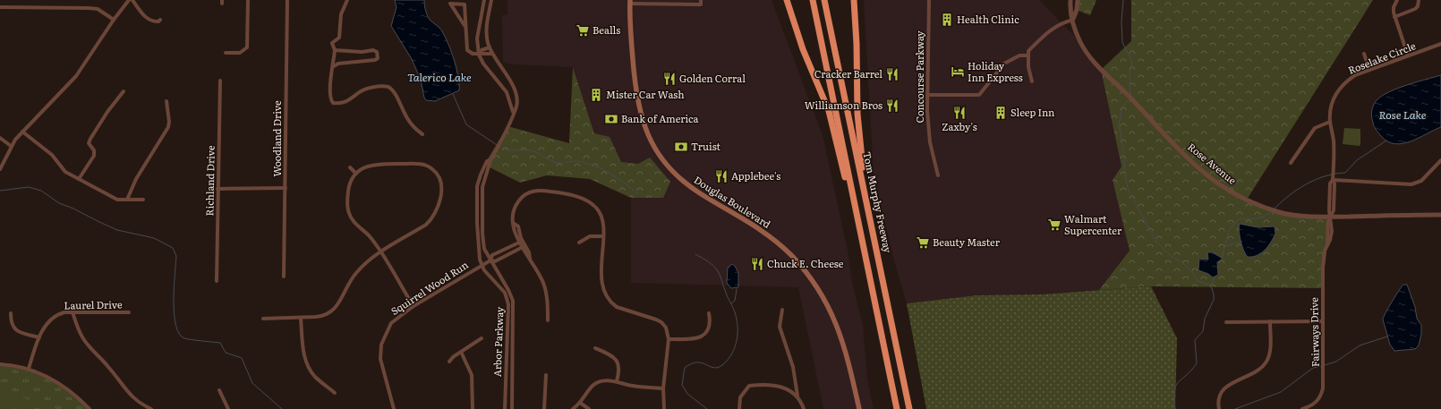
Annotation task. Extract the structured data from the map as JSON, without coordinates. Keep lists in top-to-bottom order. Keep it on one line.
{"streets":{"highway":["Tom Murphy Freeway"],"main road":["Douglas Boulevard"],"street":["Roselake Circle","Concourse Parkway","Woodland Drive","Rose Avenue","Richland Drive","Squirrel Wood Run","Laurel Drive","Fairways Drive","Arbor Parkway"]},"crossings":[["Roselake Circle","Rose Avenue"],["Roselake Circle","Fairways Drive"],["Rose Avenue","Fairways Drive"],["Squirrel Wood Run","Arbor Parkway"]],"water":["Talerico Lake","Rose Lake"],"places":{"building":["Health Clinic","Mister Car Wash","Sleep Inn"],"supermarket":["Bealls","Walmart Supercenter","Beauty Master"],"hotel":["Holiday Inn Express"],"restaurant":["Cracker Barrel","Golden Corral","Williamson Bros","Zaxby's","Applebee's","Chuck E. Cheese"],"bank":["Bank of America","Truist"]}}
